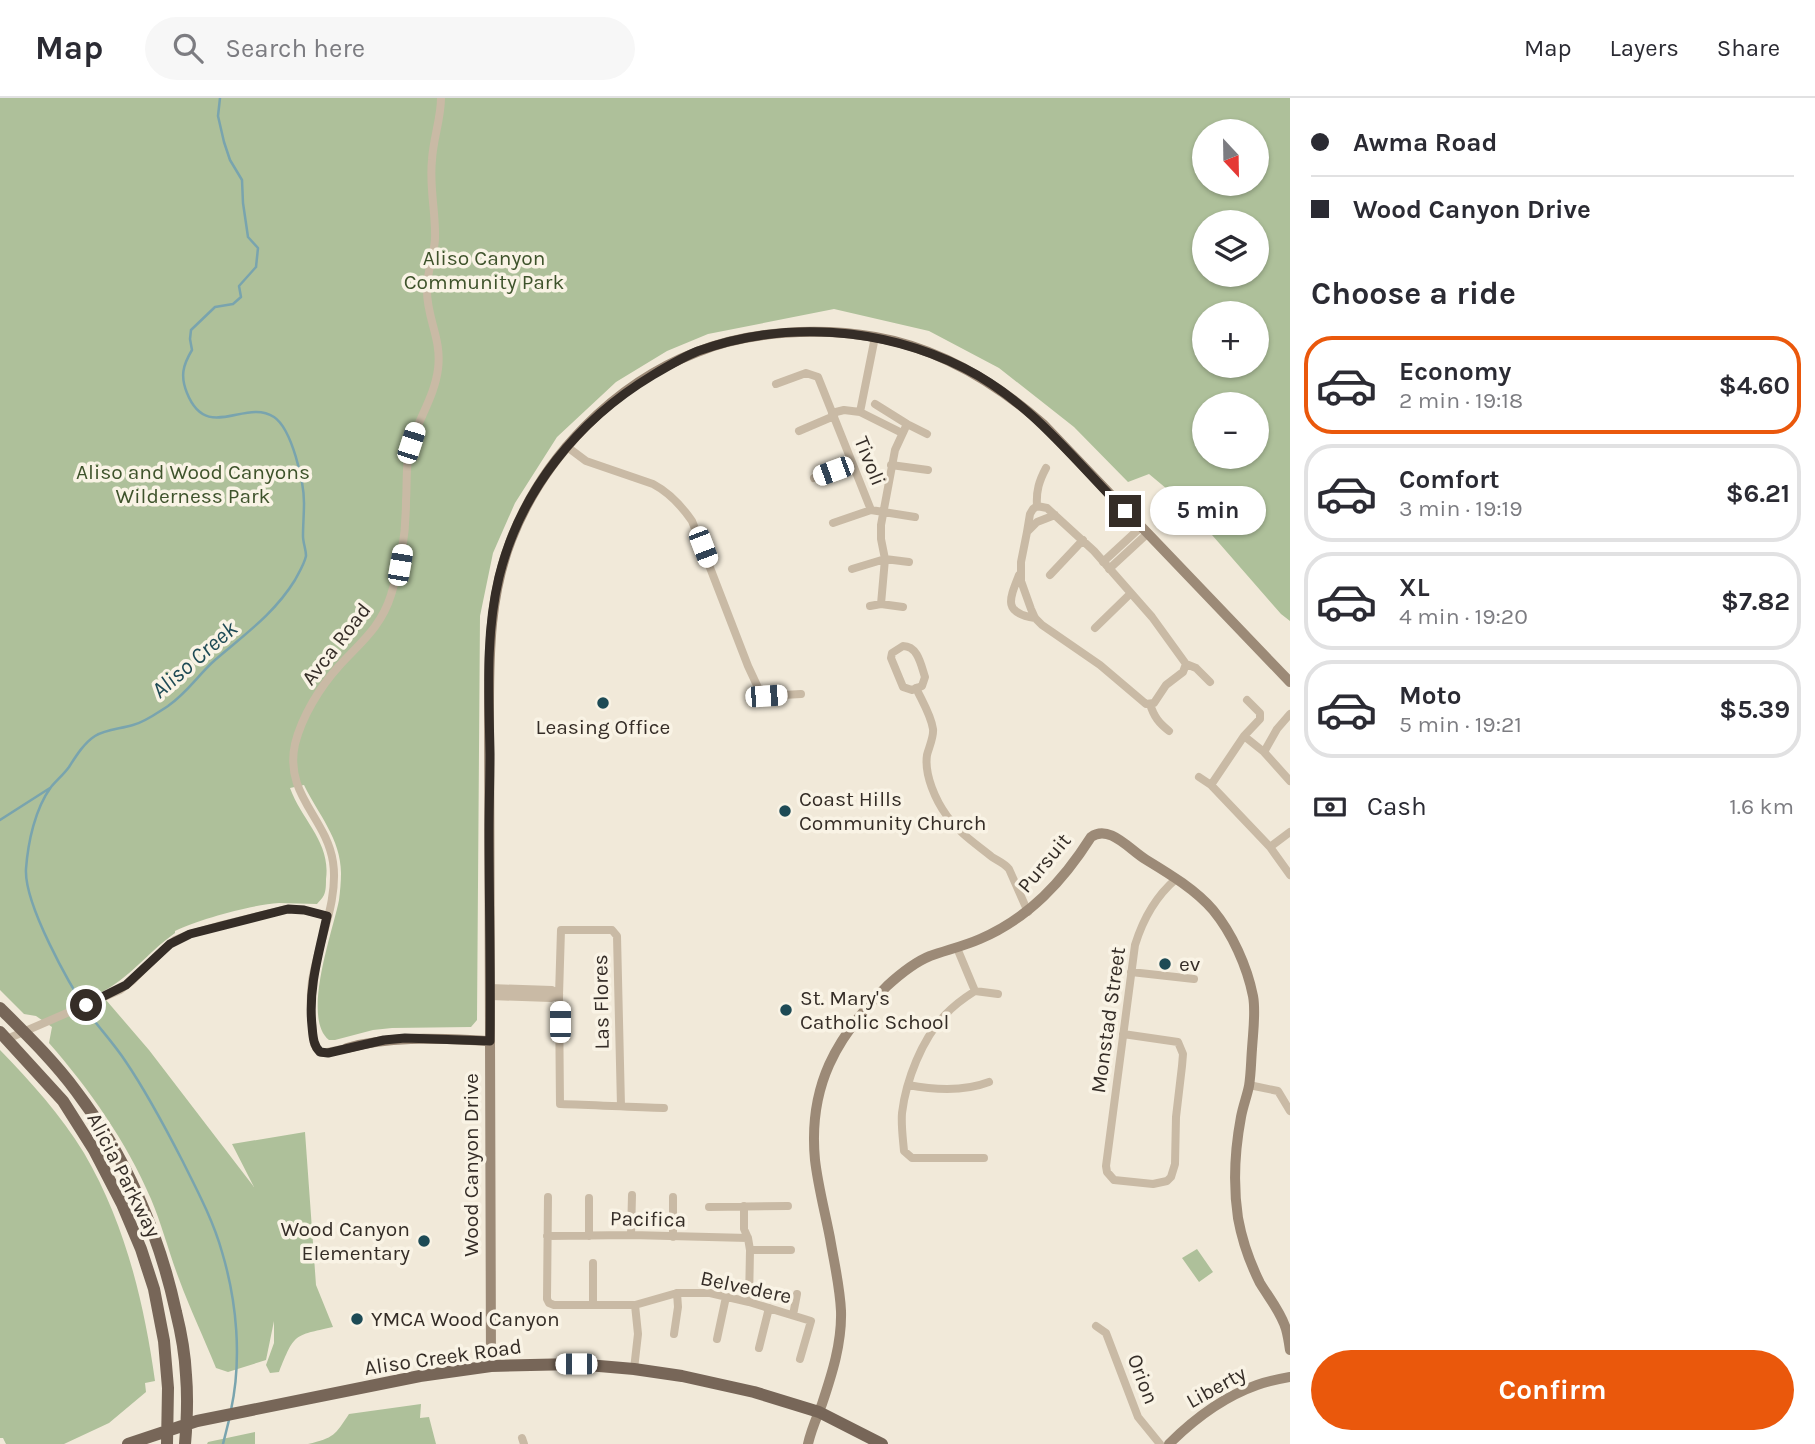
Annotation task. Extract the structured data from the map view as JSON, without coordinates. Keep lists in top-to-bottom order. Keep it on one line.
{"streets":{"main road":["Pursuit","Wood Canyon Drive","Alicia Parkway","Aliso Creek Road","Liberty"],"street":["Tivoli","Avca Road","Las Flores","Monstad Street","Pacifica","Belvedere","Orion"]},"crossings":[["Tivoli","Wood Canyon Drive"],["Pursuit","Monstad Street"],["Pursuit","Aliso Creek Road"],["Las Flores","Wood Canyon Drive"],["Wood Canyon Drive","Aliso Creek Road"],["Alicia Parkway","Aliso Creek Road"],["Pacifica","Belvedere"]],"water":["Aliso Creek"],"parks":["Aliso Canyon Community Park","Aliso and Wood Canyons Wilderness Park"],"places":["Leasing Office","Coast Hills Community Church","ev","St. Mary's Catholic School","Wood Canyon Elementary","YMCA Wood Canyon"],"north":"bottom","page":{"header":"Map","search":"Search here","nav":["Map","Layers","Share"],"banner":["Awma Road","Wood Canyon Drive"],"map_buttons":["+","−"],"heading":"Choose a ride","list":[{"name":"Economy","note":"2 min · 19:18","value":"$4.60"},{"name":"Comfort","note":"3 min · 19:19","value":"$6.21"},{"name":"XL","note":"4 min · 19:20","value":"$7.82"},{"name":"Moto","note":"5 min · 19:21","value":"$5.39"}],"bubble":"5 min","pay":["Cash","1.6 km"],"buttons":"Confirm"}}
